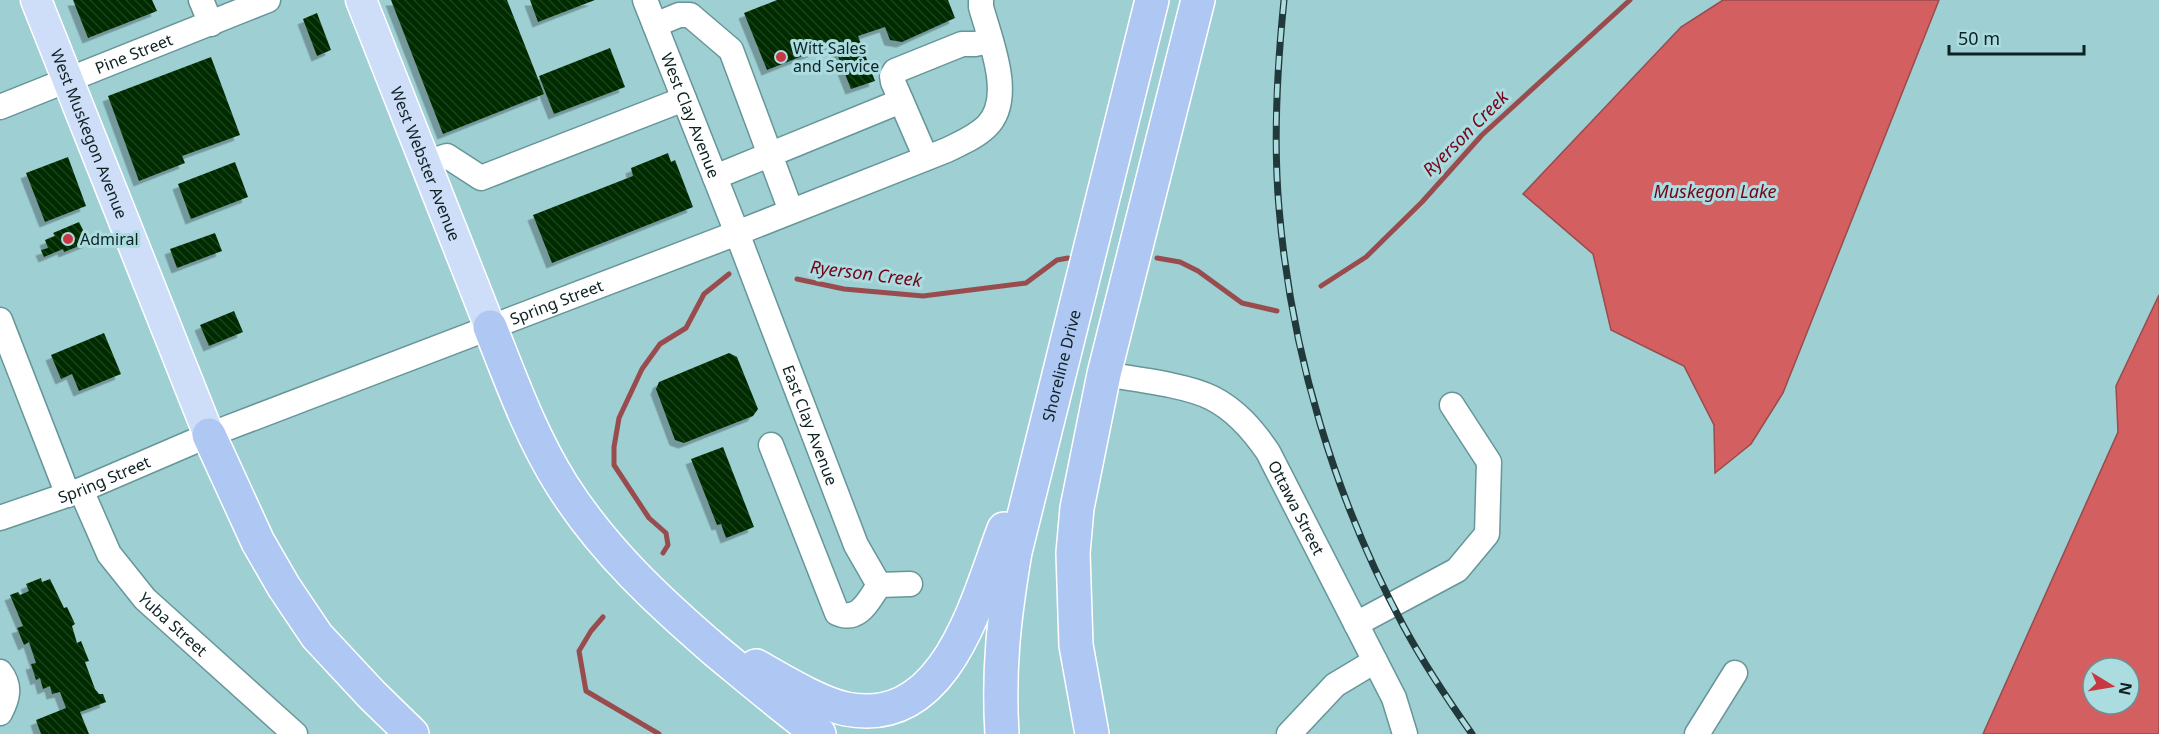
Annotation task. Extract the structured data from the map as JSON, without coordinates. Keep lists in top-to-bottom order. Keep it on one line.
{"streets":{"highway":["Shoreline Drive"],"main road":["West Muskegon Avenue","West Webster Avenue"],"street":["Pine Street","West Clay Avenue","Spring Street","East Clay Avenue","Ottawa Street","Yuba Street"]},"crossings":[["Pine Street","West Muskegon Avenue"],["West Clay Avenue","Spring Street"],["West Clay Avenue","East Clay Avenue"],["West Muskegon Avenue","Spring Street"],["West Webster Avenue","Spring Street"],["Spring Street","East Clay Avenue"],["Spring Street","Yuba Street"]],"water":["Ryerson Creek","Muskegon Lake"],"places":["Witt Sales and Service","Admiral"],"scale_bar":"50 m","north":"right"}
